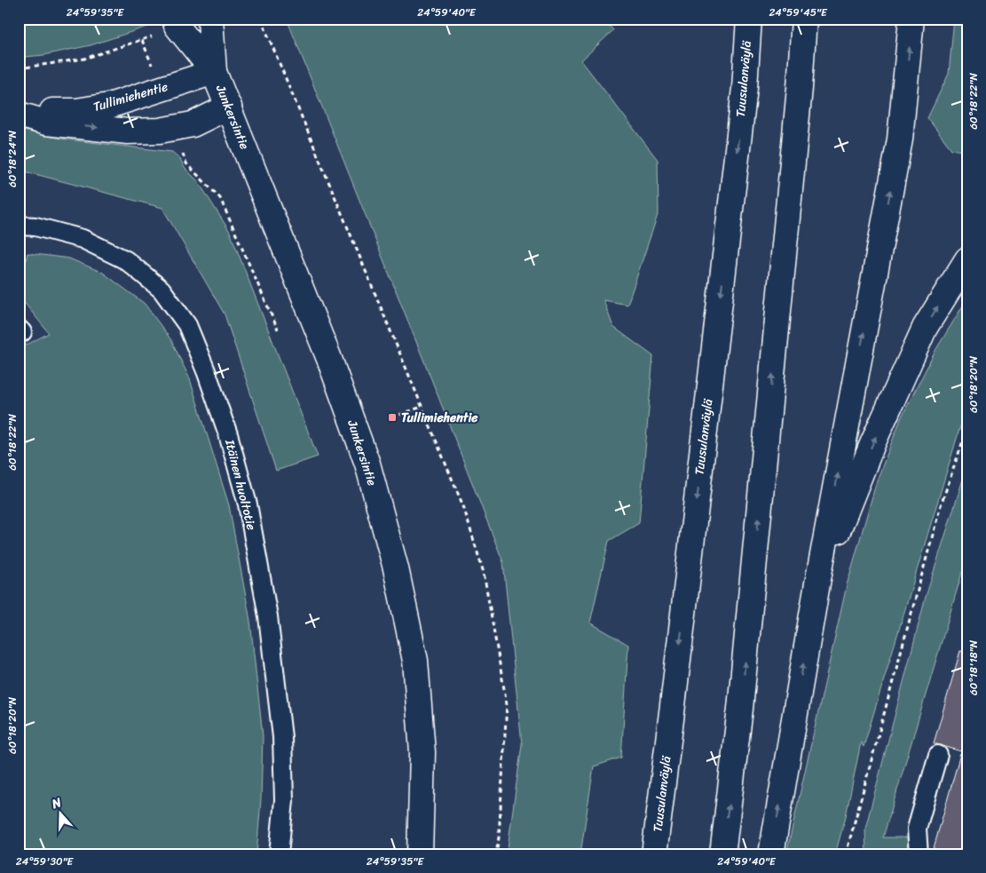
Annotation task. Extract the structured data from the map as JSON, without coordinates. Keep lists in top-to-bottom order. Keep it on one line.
{"streets":{"main road":["Tuusulanväylä","Tullimiehentie","Junkersintie"],"lane":["Itäinen huoltotie"]},"crossings":[["Tullimiehentie","Junkersintie"]],"places":{"transit":["Tullimiehentie"]},"north":"top","coordinates":["24°59'35\"E","24°59'40\"E","24°59'45\"E","60°18'22\"N","60°18'24\"N","60°18'20\"N","60°18'18\"N","24°59'30\"E"]}
